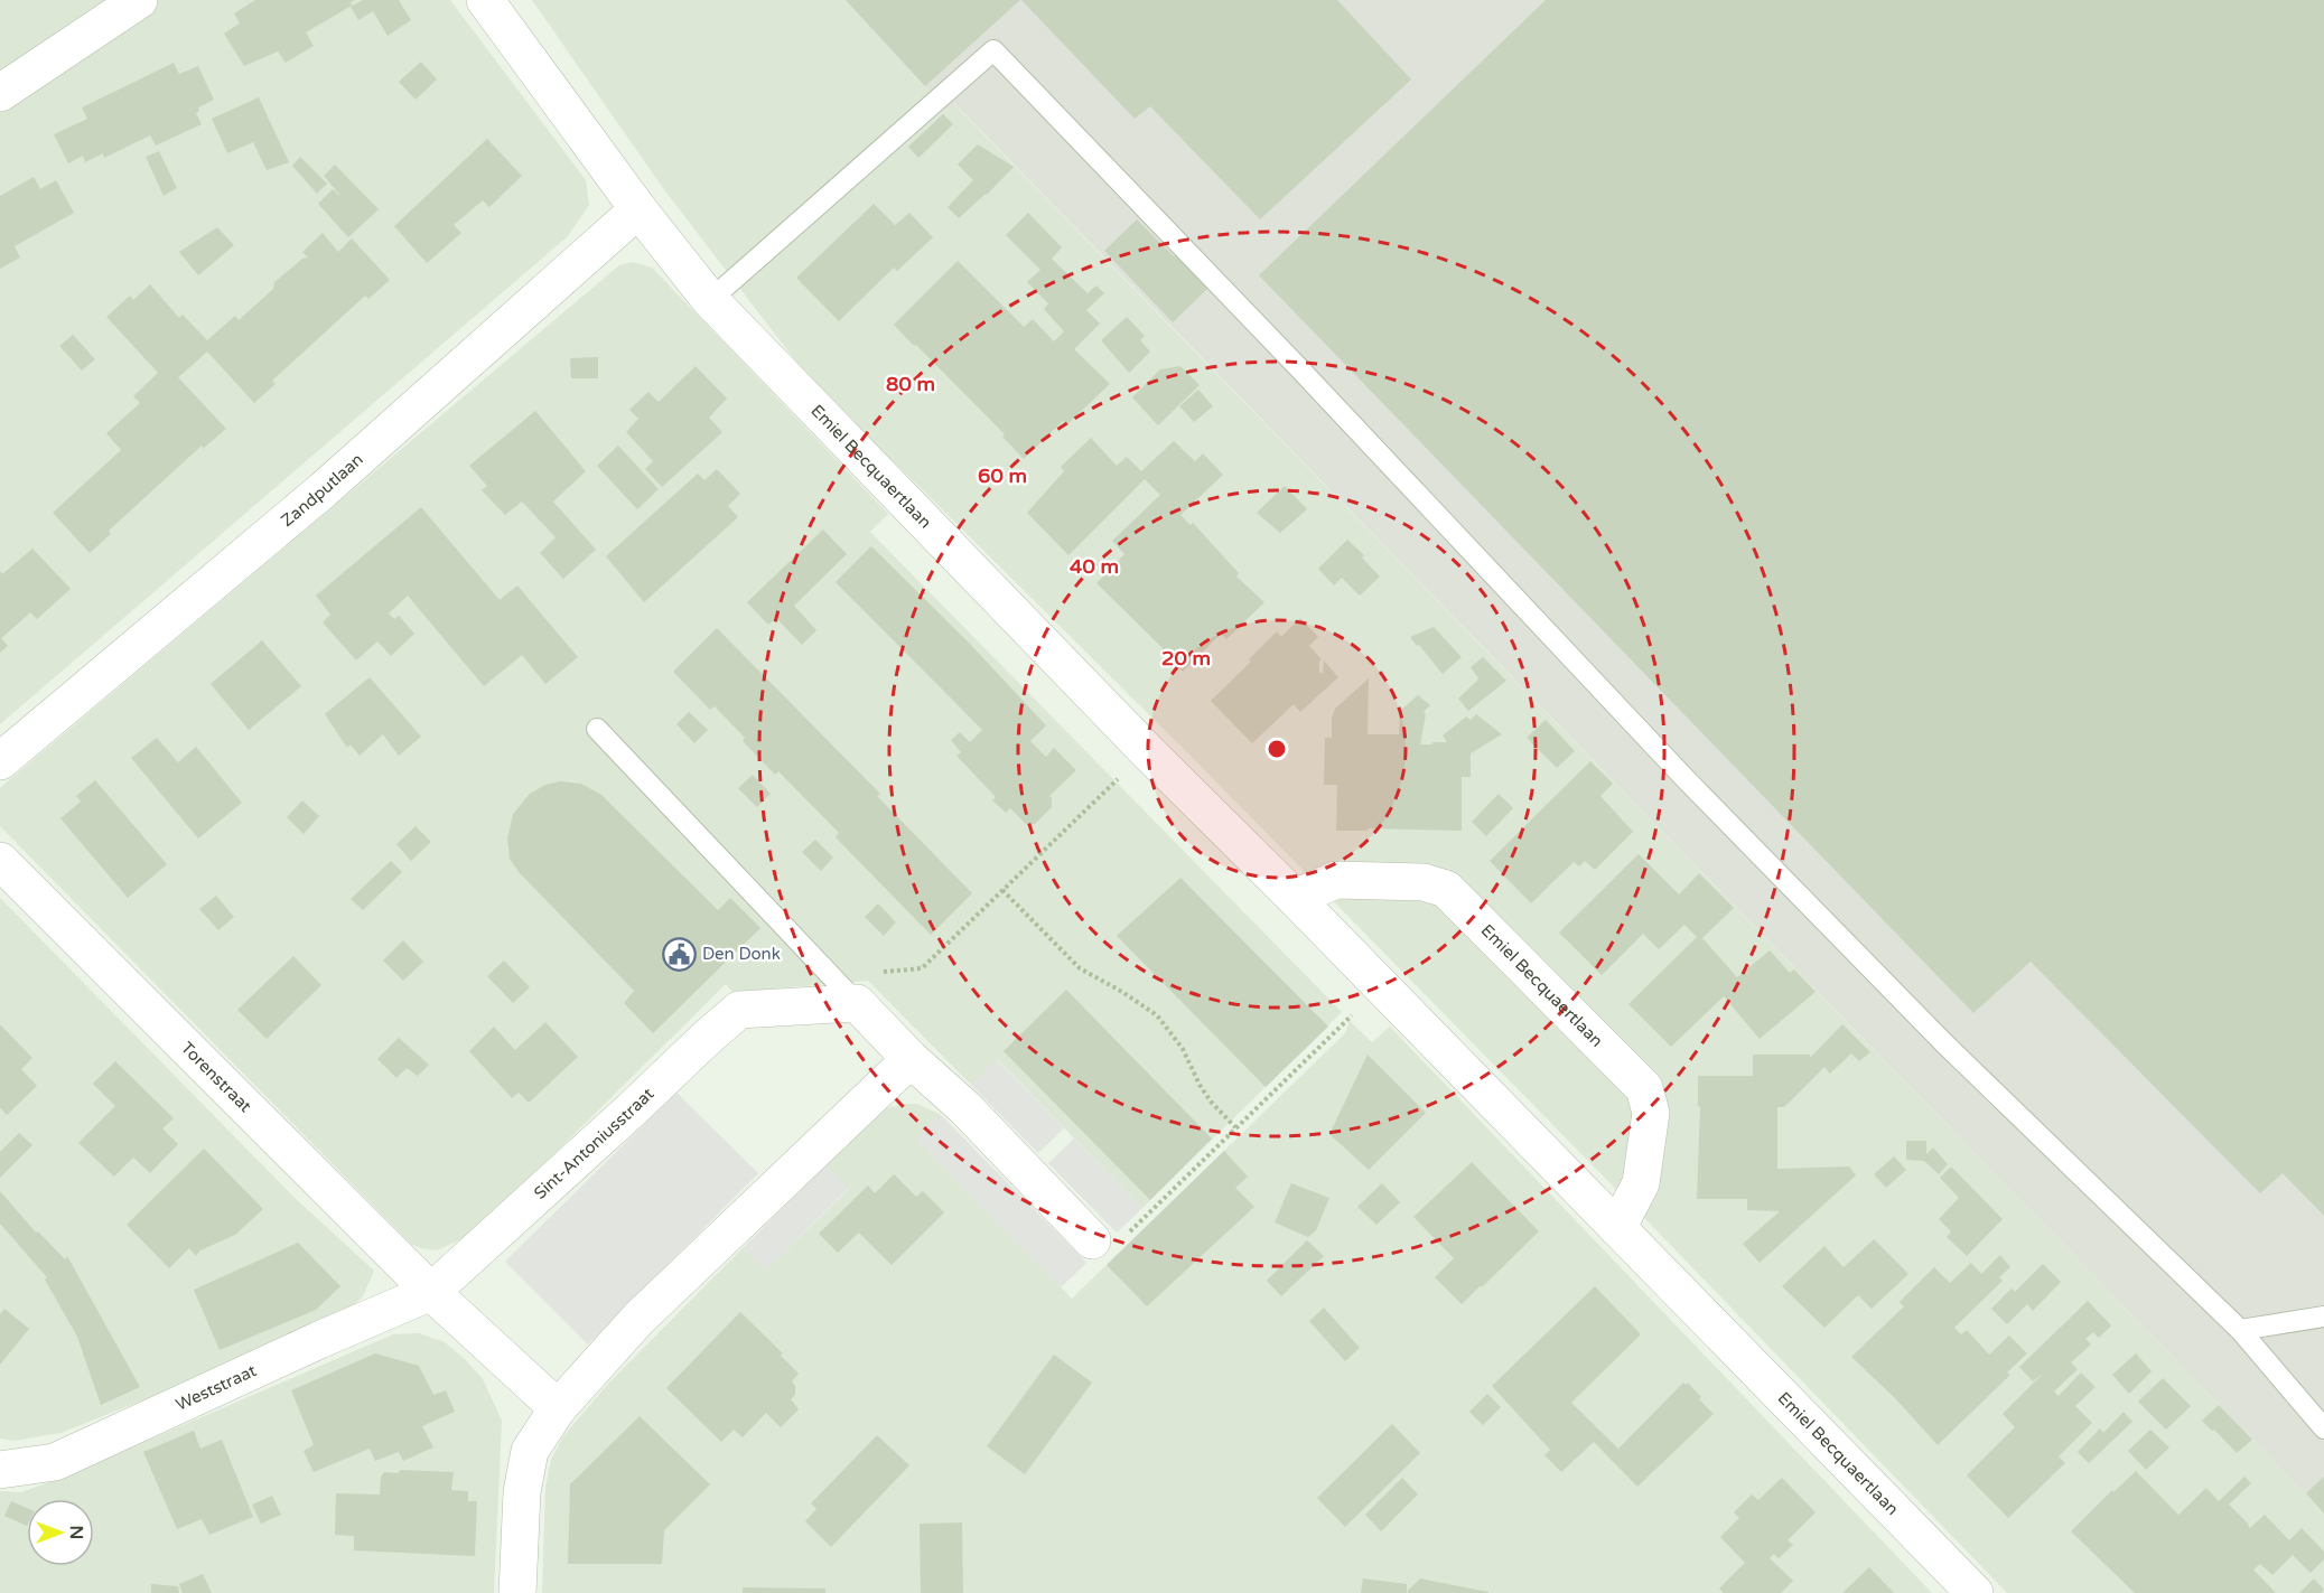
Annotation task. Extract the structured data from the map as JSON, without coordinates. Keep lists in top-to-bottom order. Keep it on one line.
{"streets":{"street":["Emiel Becquaertlaan","Zandputlaan","Torenstraat","Sint-Antoniusstraat","Weststraat"]},"crossings":[["Emiel Becquaertlaan","Zandputlaan"],["Torenstraat","Sint-Antoniusstraat"],["Torenstraat","Weststraat"],["Sint-Antoniusstraat","Weststraat"]],"places":{"public building":["Den Donk"]},"north":"right","rings":["80 m","60 m","40 m","20 m"]}
